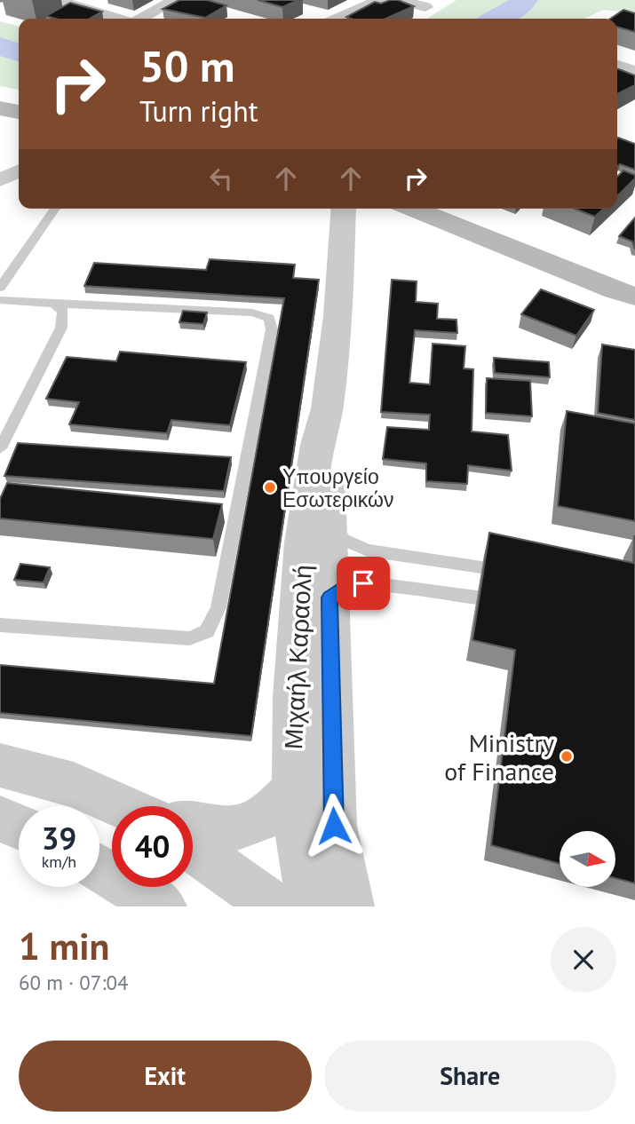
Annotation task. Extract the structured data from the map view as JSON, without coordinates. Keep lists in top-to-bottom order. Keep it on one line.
{"streets":{"street":["Μιχαήλ Καραολή"]},"places":["Υπουργείο Εσωτερικών","Ministry of Finance"],"north":"right","page":{"turn":["50 m","Turn right"],"speed":"39 km/h","limit":"40","heading":["1 min","60 m · 07:04"],"buttons":["Exit","Share"]}}
